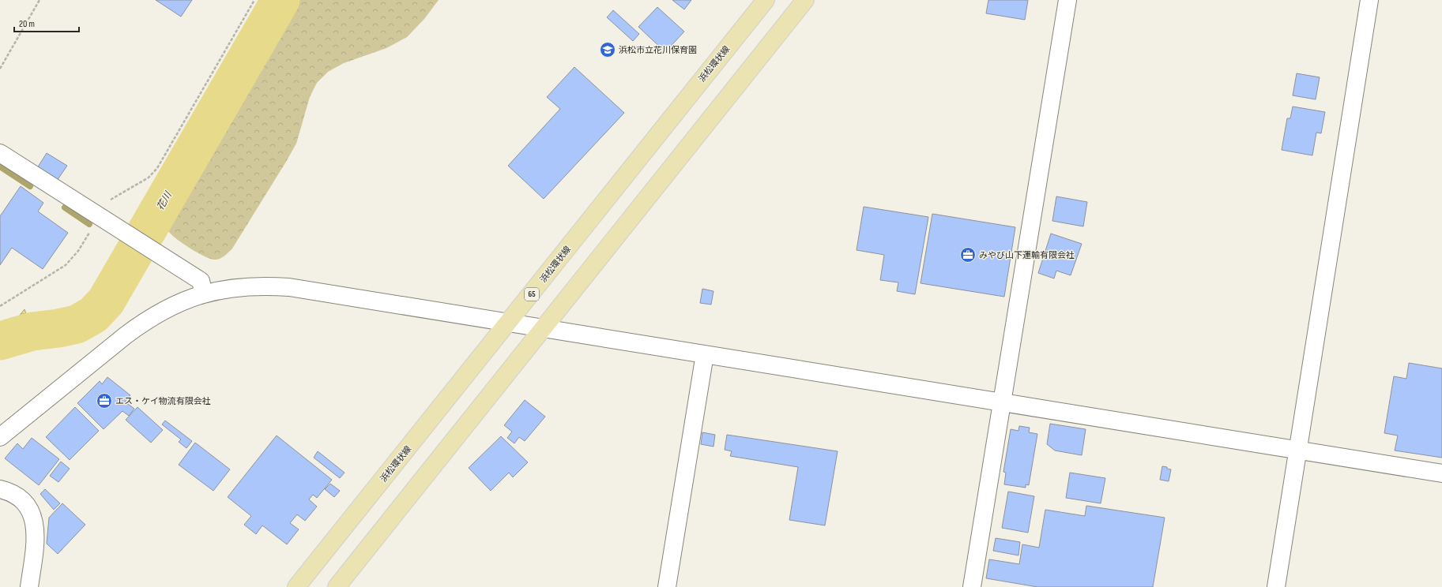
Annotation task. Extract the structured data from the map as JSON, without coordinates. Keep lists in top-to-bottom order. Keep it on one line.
{"streets":{"main road":["浜松環状線","65"]},"water":["花川"],"places":{"school or university":["浜松市立花川保育園"],"office":["みやび山下運輸有限会社","エス・ケイ物流有限会社"]},"scale_bar":"20 m"}
